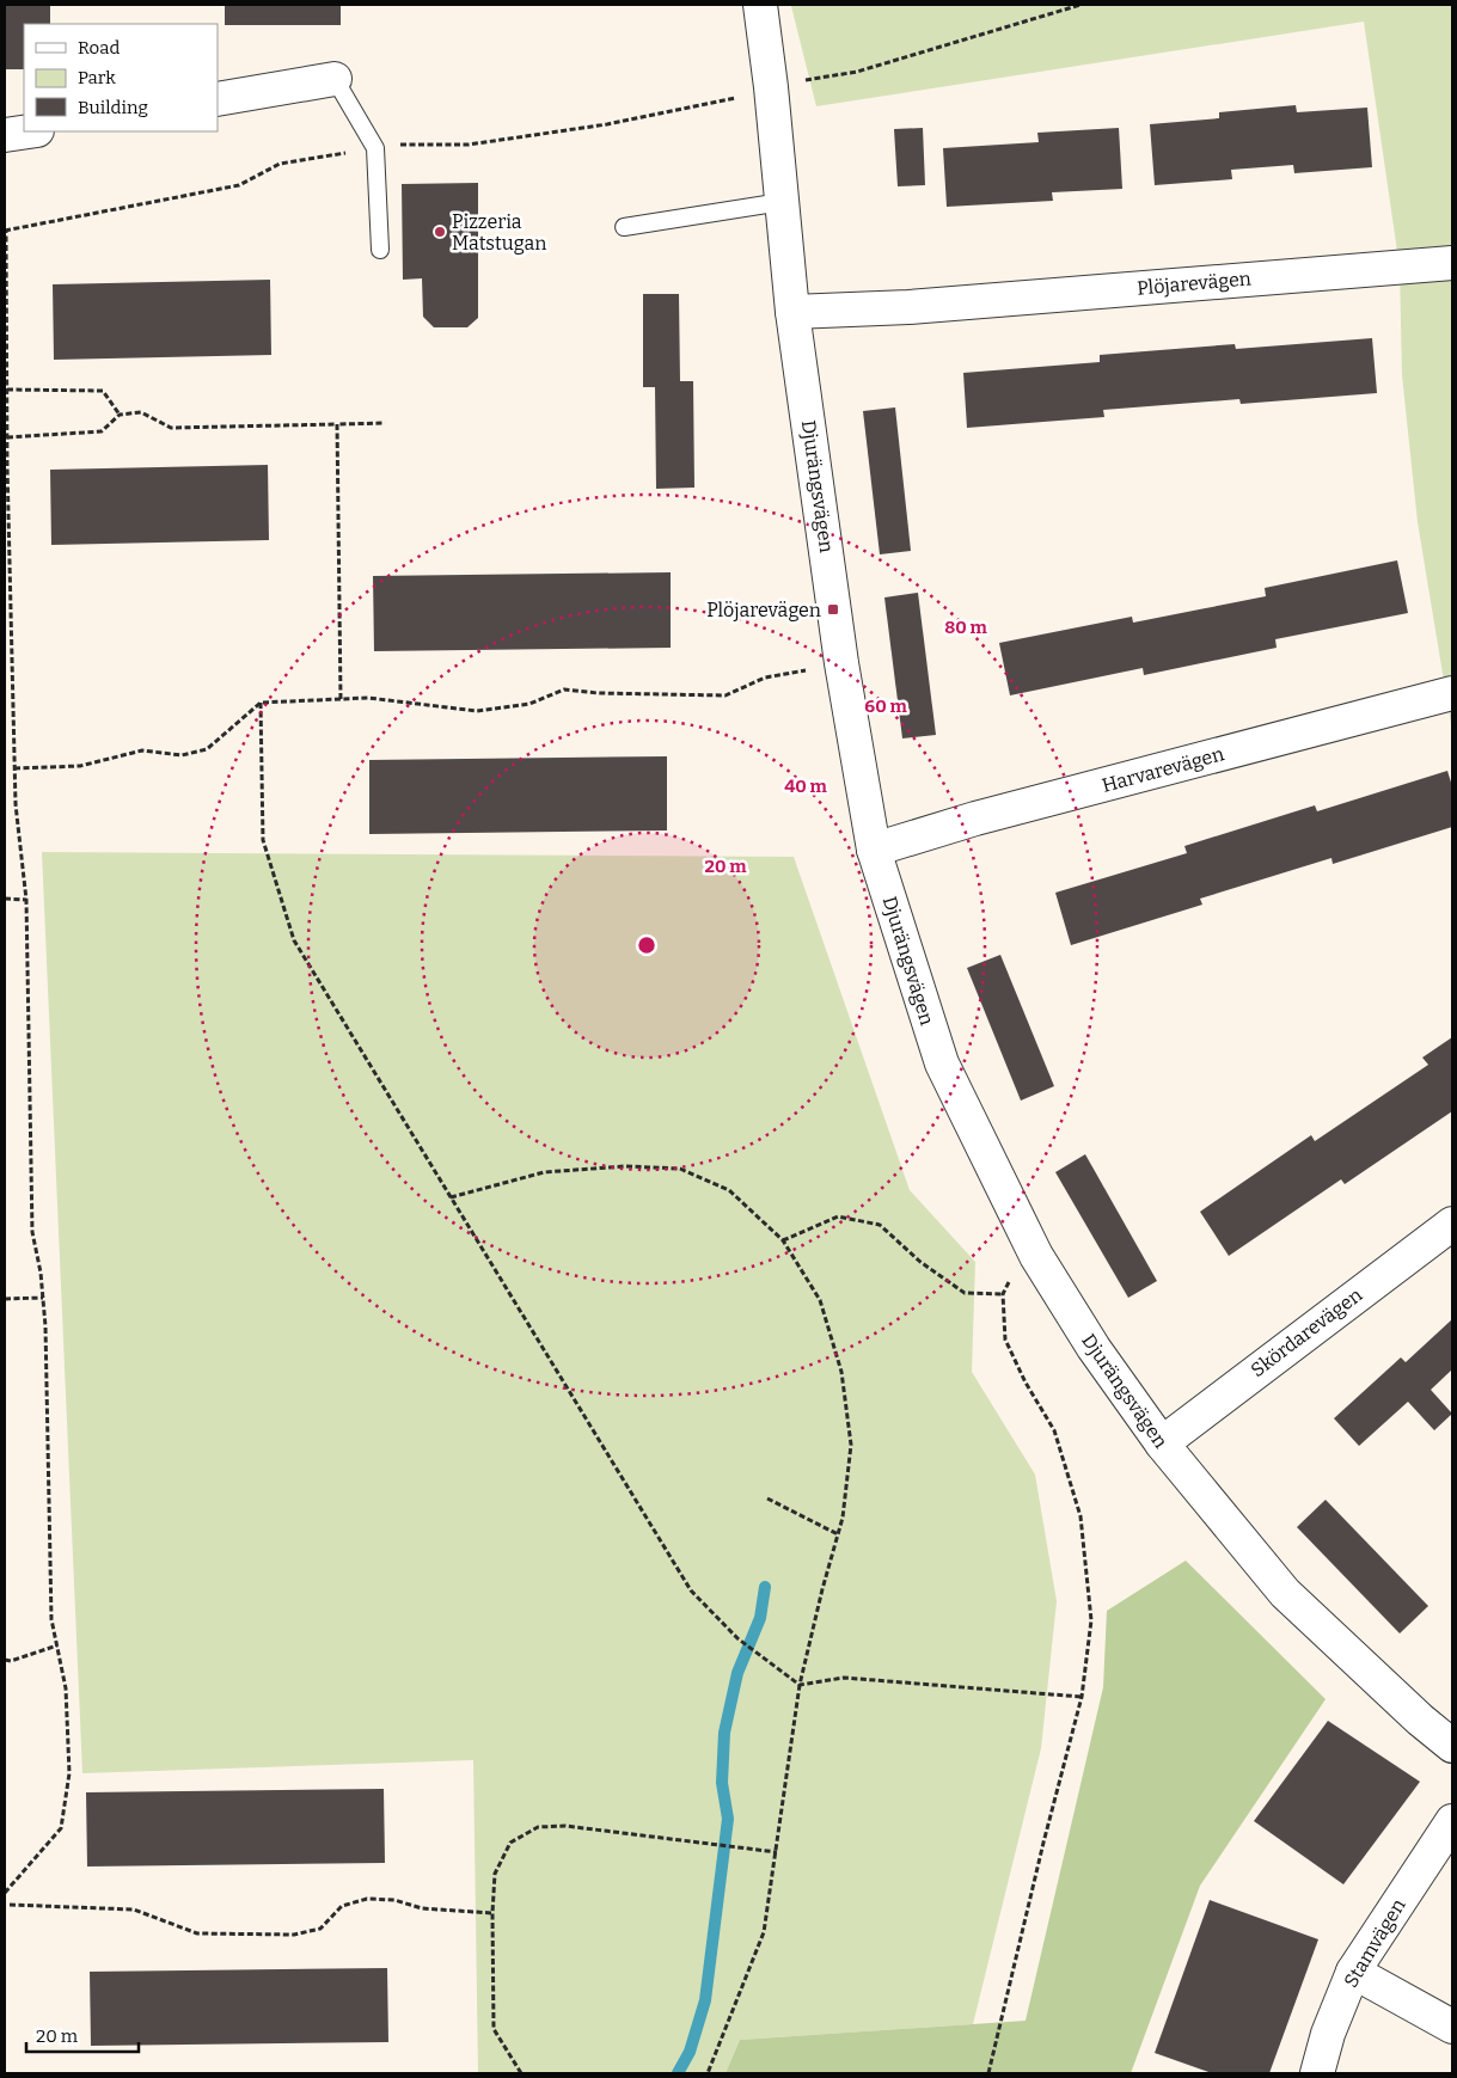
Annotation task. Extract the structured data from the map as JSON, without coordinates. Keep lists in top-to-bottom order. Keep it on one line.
{"streets":{"street":["Plöjarevägen","Djurängsvägen","Harvarevägen","Skördarevägen","Stamvägen"]},"crossings":[["Plöjarevägen","Djurängsvägen"],["Djurängsvägen","Harvarevägen"],["Djurängsvägen","Skördarevägen"]],"places":{"other":["Pizzeria Matstugan"],"transit":["Plöjarevägen"]},"legend":["Road","Park","Building"],"scale_bar":"20 m","rings":["80 m","60 m","40 m","20 m"]}
